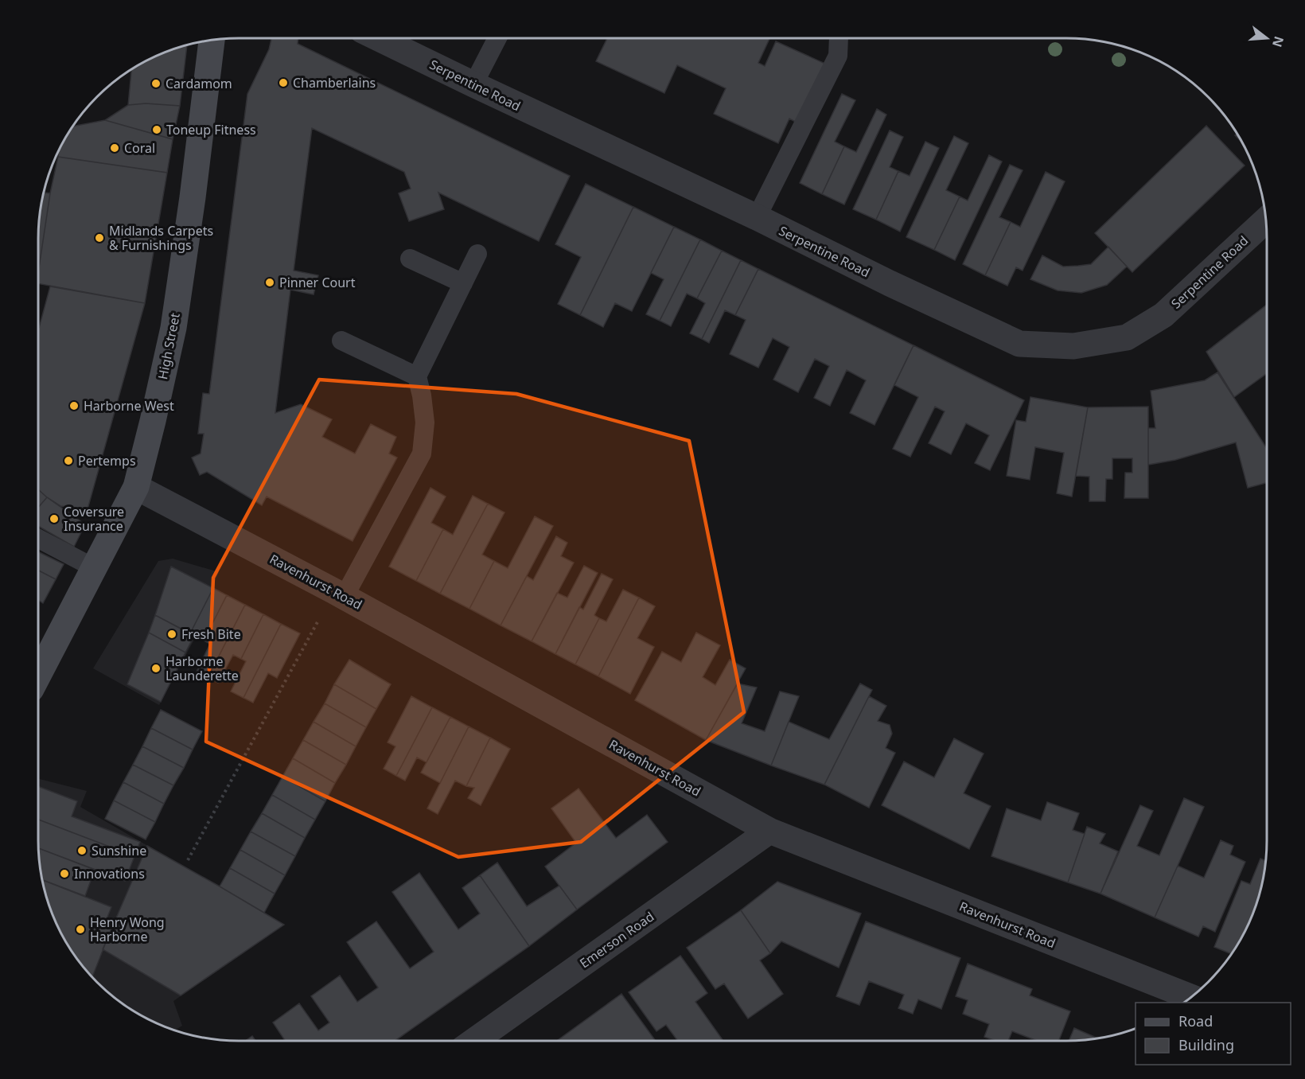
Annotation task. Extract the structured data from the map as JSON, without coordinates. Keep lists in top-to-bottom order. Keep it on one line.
{"streets":{"main road":["High Street"],"street":["Serpentine Road","Ravenhurst Road","Emerson Road"]},"crossings":[["High Street","Ravenhurst Road"],["Ravenhurst Road","Emerson Road"]],"places":["Chamberlains","Cardamom","Toneup Fitness","Coral","Midlands Carpets & Furnishings","Pinner Court","Harborne West","Pertemps","Coversure Insurance","Fresh Bite","Harborne Launderette","Sunshine","Innovations","Henry Wong Harborne"],"legend":["Road","Building"],"north":"right"}
